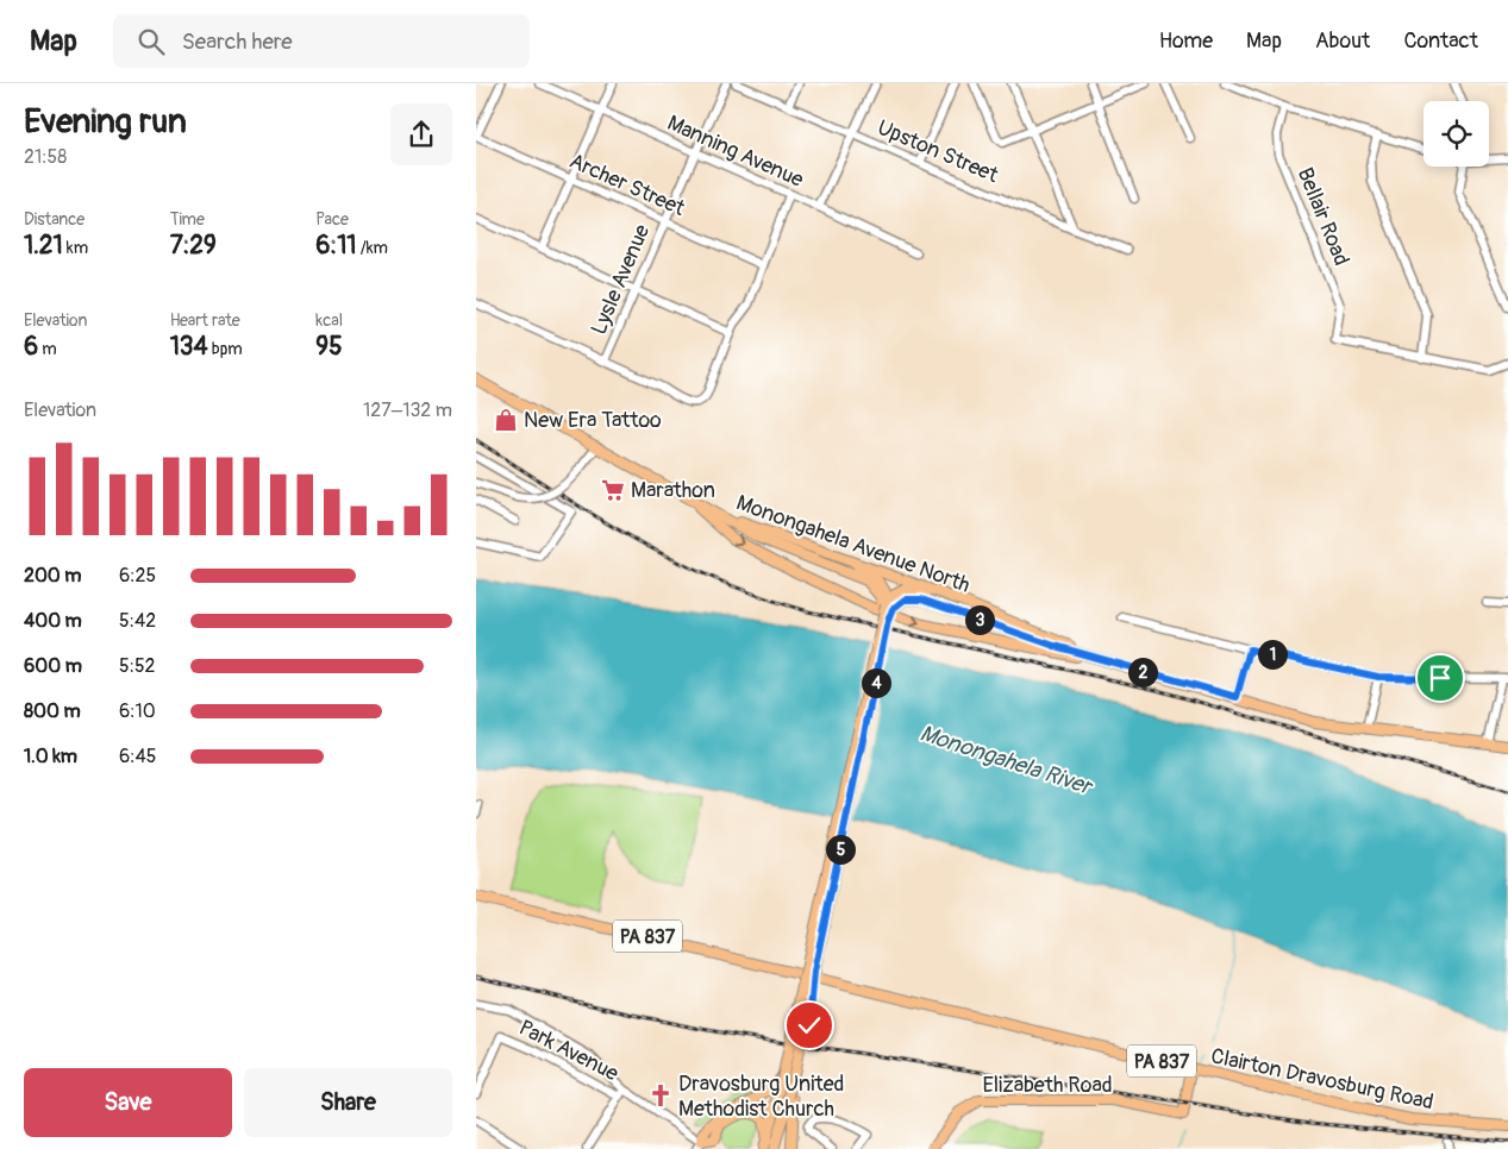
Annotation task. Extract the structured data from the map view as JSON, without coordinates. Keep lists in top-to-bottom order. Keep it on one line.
{"streets":{"main road":["Monongahela Avenue North","PA 837","Clairton Dravosburg Road","Elizabeth Road"],"street":["Manning Avenue","Upston Street","Archer Street","Bellair Road","Lysle Avenue","Park Avenue"]},"crossings":[["Manning Avenue","Lysle Avenue"],["Archer Street","Lysle Avenue"],["PA 837","Clairton Dravosburg Road"],["Clairton Dravosburg Road","Elizabeth Road"]],"water":["Monongahela River"],"places":{"shop":["New Era Tattoo"],"supermarket":["Marathon"],"church":["Dravosburg United Methodist Church"]},"page":{"header":"Map","search":"Search here","nav":["Home","Map","About","Contact"],"heading":["Evening run","21:58"],"stats":[["Distance","1.21 km"],["Time","7:29"],["Pace","6:11 /km"],["Elevation","6 m"],["Heart rate","134 bpm"],["kcal","95"]],"chart":["Elevation","127–132 m"],"list":[{"name":"200 m","note":"6:25"},{"name":"400 m","note":"5:42"},{"name":"600 m","note":"5:52"},{"name":"800 m","note":"6:10"},{"name":"1.0 km","note":"6:45"}],"pins":["3","1","2","4","5"],"buttons":["Save","Share"]}}
